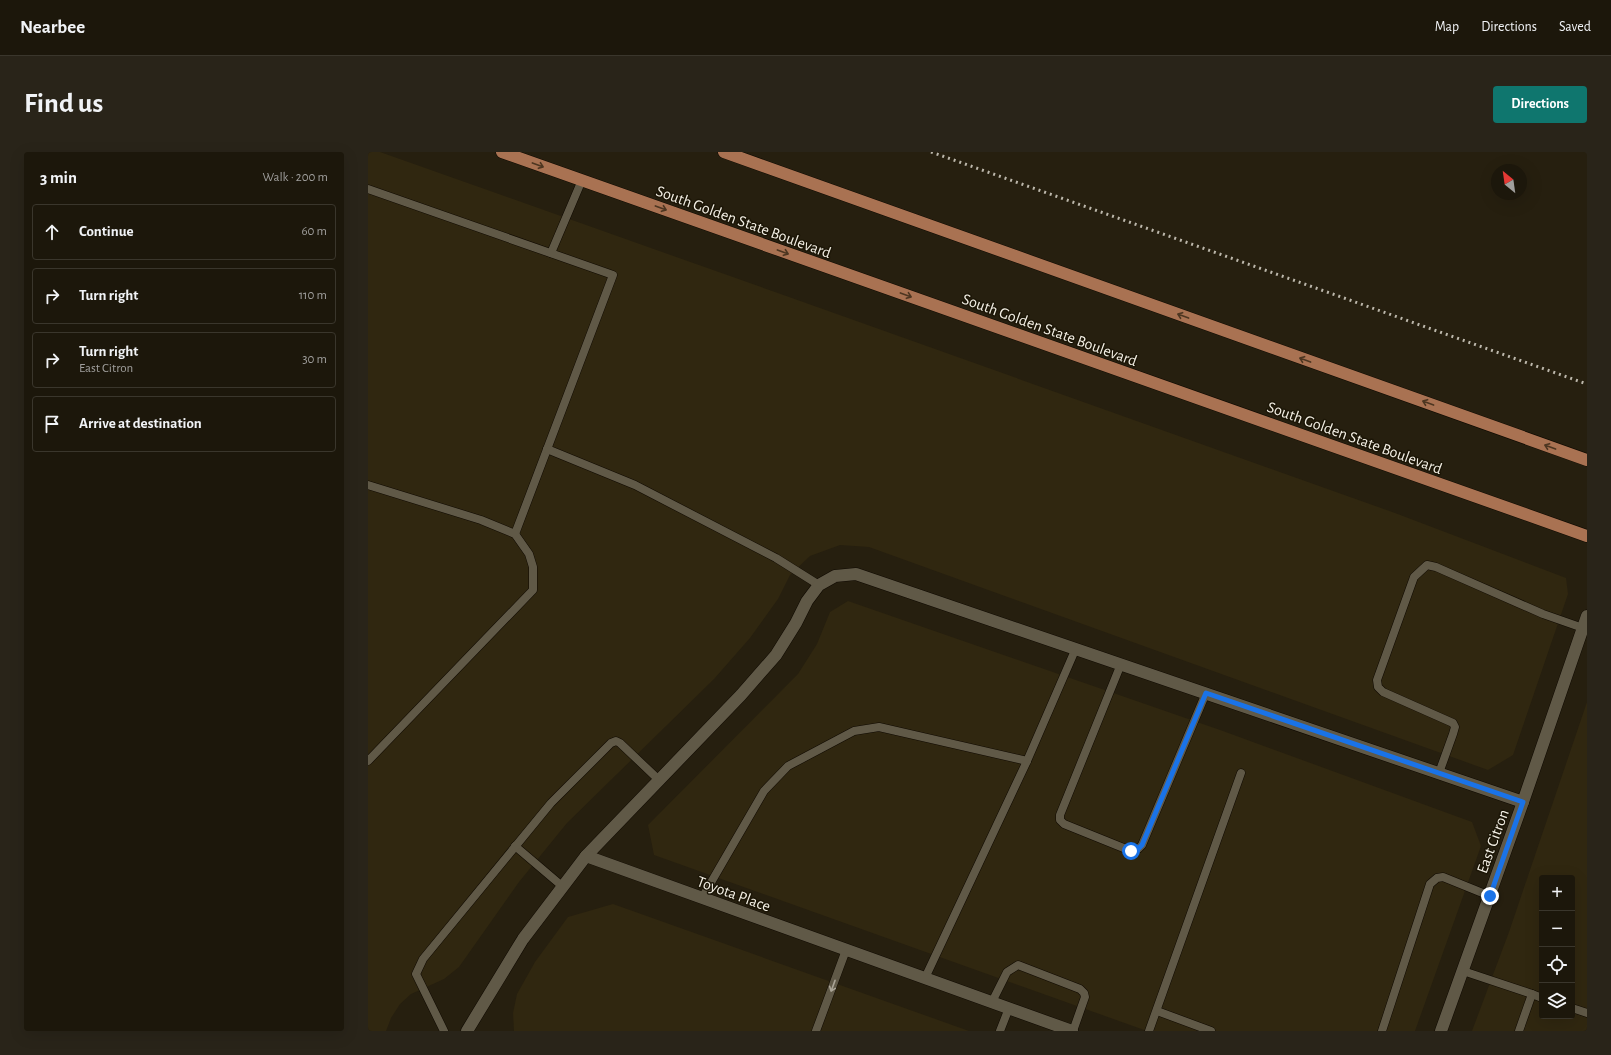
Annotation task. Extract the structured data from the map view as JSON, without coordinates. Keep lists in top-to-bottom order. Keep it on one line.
{"streets":{"main road":["South Golden State Boulevard"],"street":["East Citron","Toyota Place"]},"north":"top left","page":{"header":"Nearbee","nav":["Map","Directions","Saved"],"buttons":"Directions","title":"Find us","heading":["3 min","Walk · 200 m"],"list":[["Continue","60 m"],["Turn right","110 m"],["Turn right","East Citron","30 m"],"Arrive at destination"],"map_buttons":["+","−"]}}
